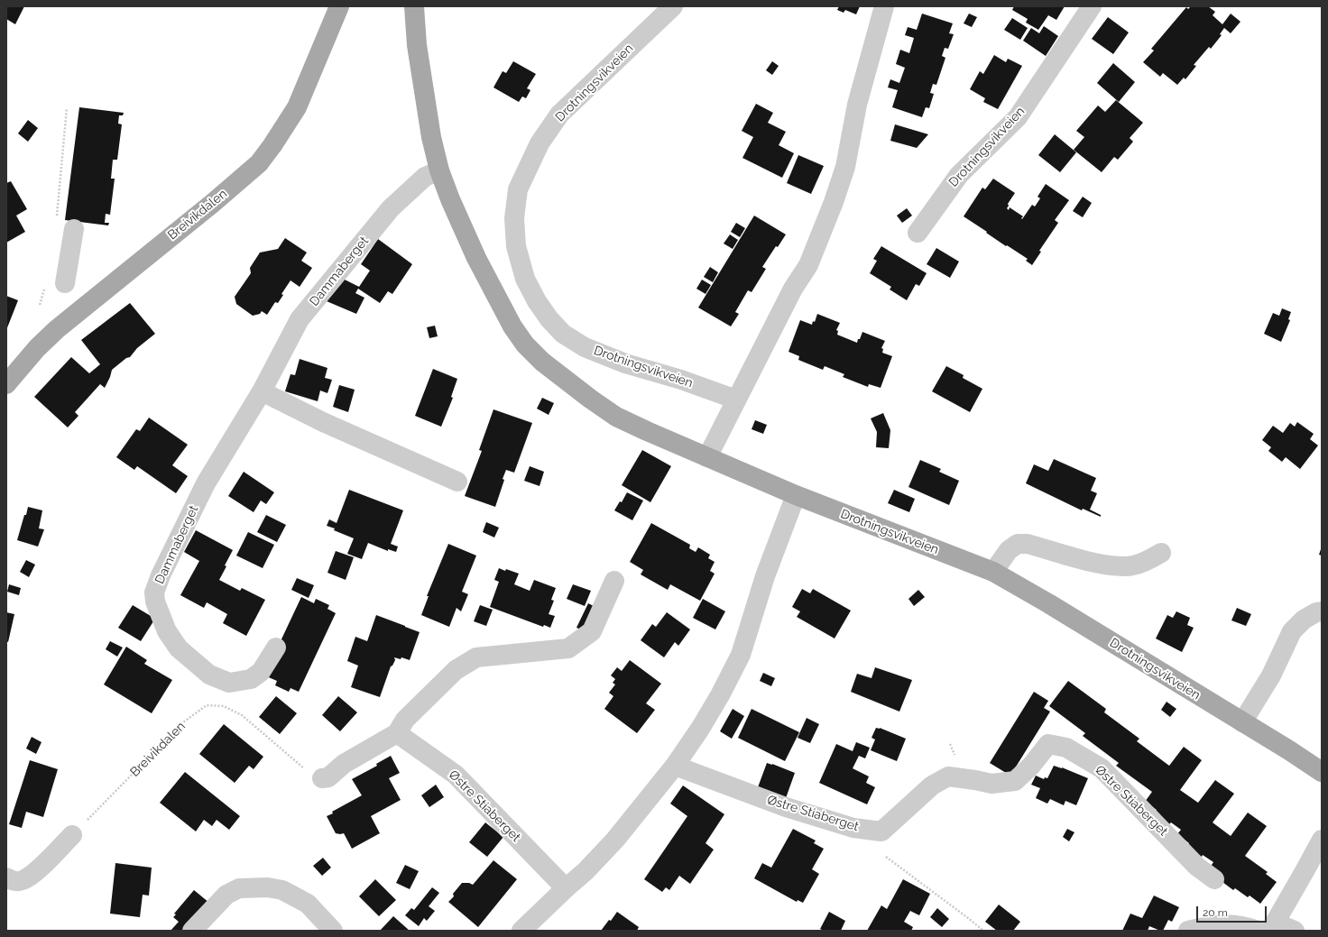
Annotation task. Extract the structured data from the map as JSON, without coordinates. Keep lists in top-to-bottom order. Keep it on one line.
{"streets":{"main road":["Drotningsvikveien","Breivikdalen"],"street":["Dammaberget","Østre Stiaberget"]},"crossings":[["Drotningsvikveien","Dammaberget"]],"scale_bar":"20 m"}
